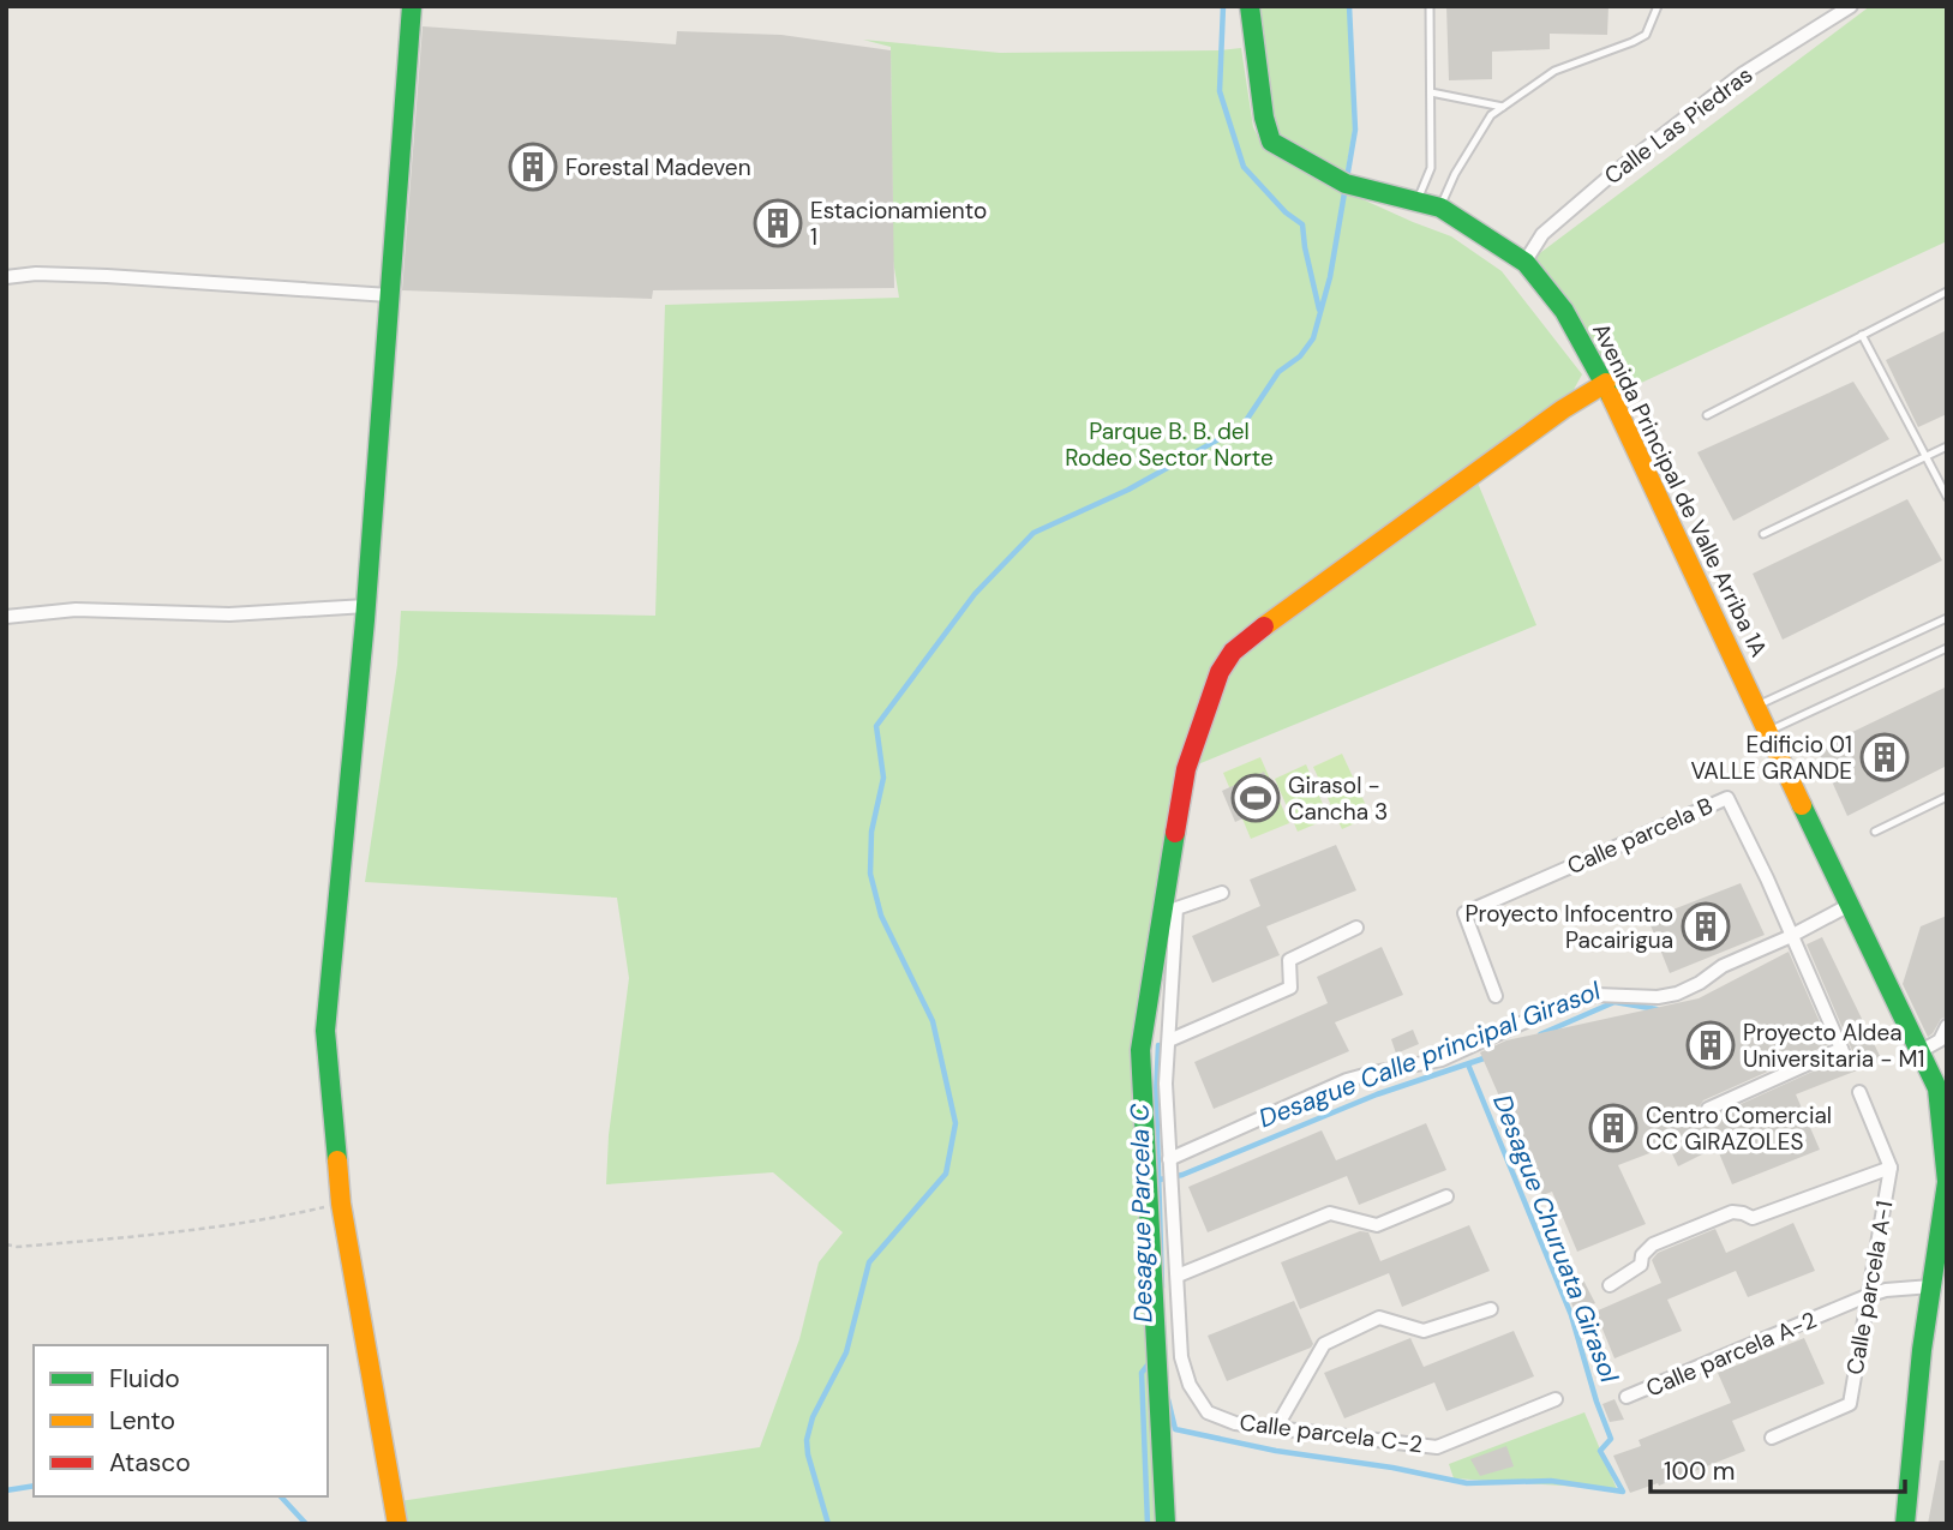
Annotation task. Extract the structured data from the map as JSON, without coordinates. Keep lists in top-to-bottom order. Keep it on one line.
{"streets":{"street":["Calle Las Piedras","Avenida Principal de Valle Arriba 1A","Calle parcela B","Calle parcela A-1","Calle parcela A-2","Calle parcela C-2"]},"crossings":[["Calle Las Piedras","Avenida Principal de Valle Arriba 1A"],["Avenida Principal de Valle Arriba 1A","Calle parcela A-2"],["Calle parcela A-1","Calle parcela A-2"]],"water":["Desague Calle principal Girasol","Desague Parcela C","Desague Churuata Girasol"],"parks":["Parque B. B. del Rodeo Sector Norte"],"places":{"building":["Forestal Madeven","Estacionamiento 1","Edificio 01 VALLE GRANDE","Proyecto Infocentro Pacairigua","Proyecto Aldea Universitaria - M1","Centro Comercial CC GIRAZOLES"],"sports":["Girasol - Cancha 3"]},"legend":["Fluido","Lento","Atasco"],"scale_bar":"100 m"}
